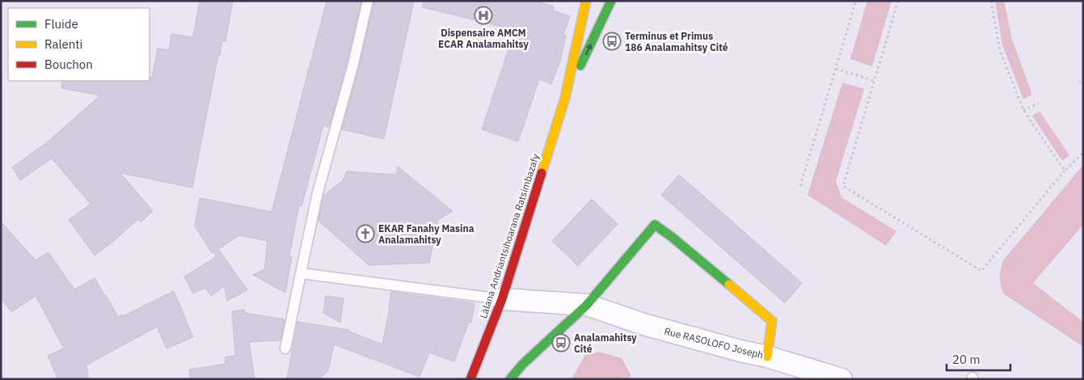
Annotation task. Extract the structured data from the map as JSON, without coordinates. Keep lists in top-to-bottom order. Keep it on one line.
{"streets":{"main road":["Làlana Andriantsihoarana Ratsimbazafy"],"street":["Rue RASOLOFO Joseph"]},"crossings":[["Làlana Andriantsihoarana Ratsimbazafy","Rue RASOLOFO Joseph"]],"places":{"hospital":["Dispensaire AMCM ECAR Analamahitsy"],"bus stop":["Terminus et Primus 186 Analamahitsy Cité","Analamahitsy Cité"],"church":["EKAR Fanahy Masina Analamahitsy"]},"legend":["Fluide","Ralenti","Bouchon"],"scale_bar":"20 m"}
